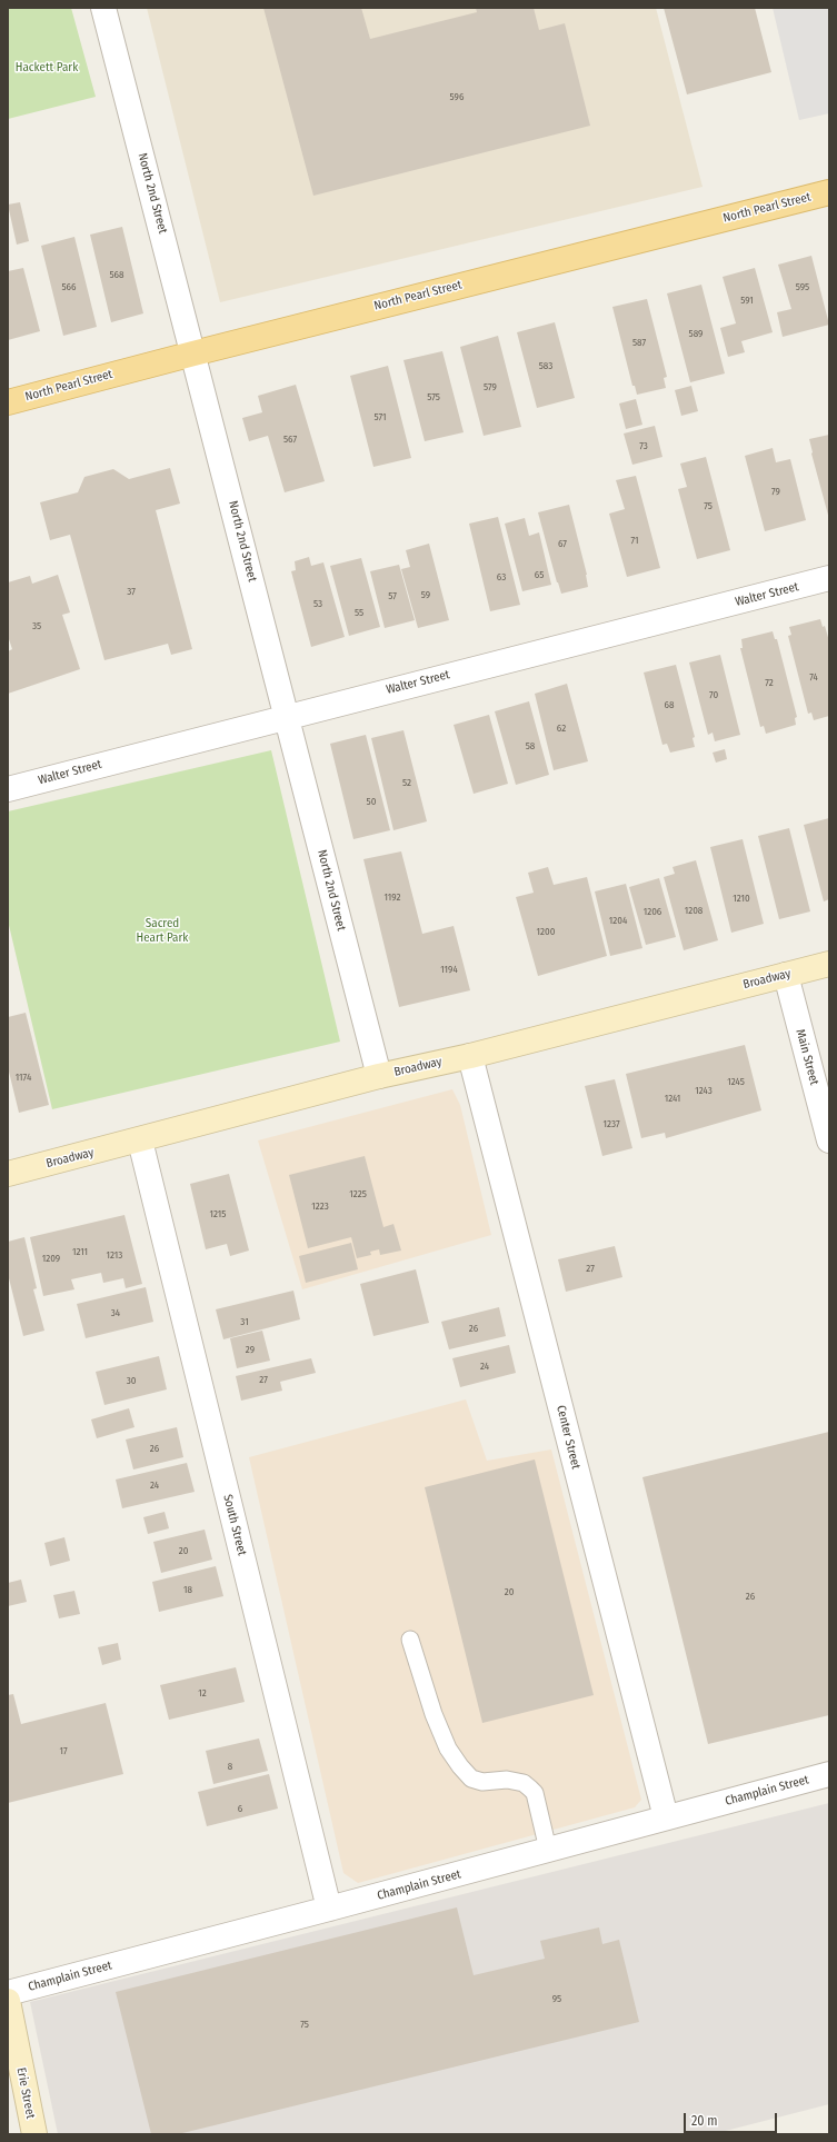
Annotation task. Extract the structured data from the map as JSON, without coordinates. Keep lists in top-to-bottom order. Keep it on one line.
{"streets":{"main road":["North Pearl Street"],"street":["North 2nd Street","Walter Street","Broadway","Main Street","Center Street","South Street","Champlain Street","Erie Street"]},"crossings":[["North 2nd Street","North Pearl Street"],["North 2nd Street","Walter Street"],["North 2nd Street","Broadway"],["Broadway","Main Street"],["Broadway","Center Street"],["Broadway","South Street"],["Center Street","Champlain Street"],["South Street","Champlain Street"]],"parks":["Hackett Park","Sacred Heart Park"],"house_numbers":["596","568","566","595","591","589","587","583","579","575","571","567","73","79","75","71","67","65","63","37","59","57","53","55","35","74","72","70","68","62","58","52","50","1192","1210","1208","1206","1204","1200","1194","1174","1245","1243","1241","1237","1225","1223","1215","1211","1213","1209","27","34","31","26","29","24","27","30","26","24","20","18","20","26","12","17","8","6","95","75"],"scale_bar":"20 m"}
